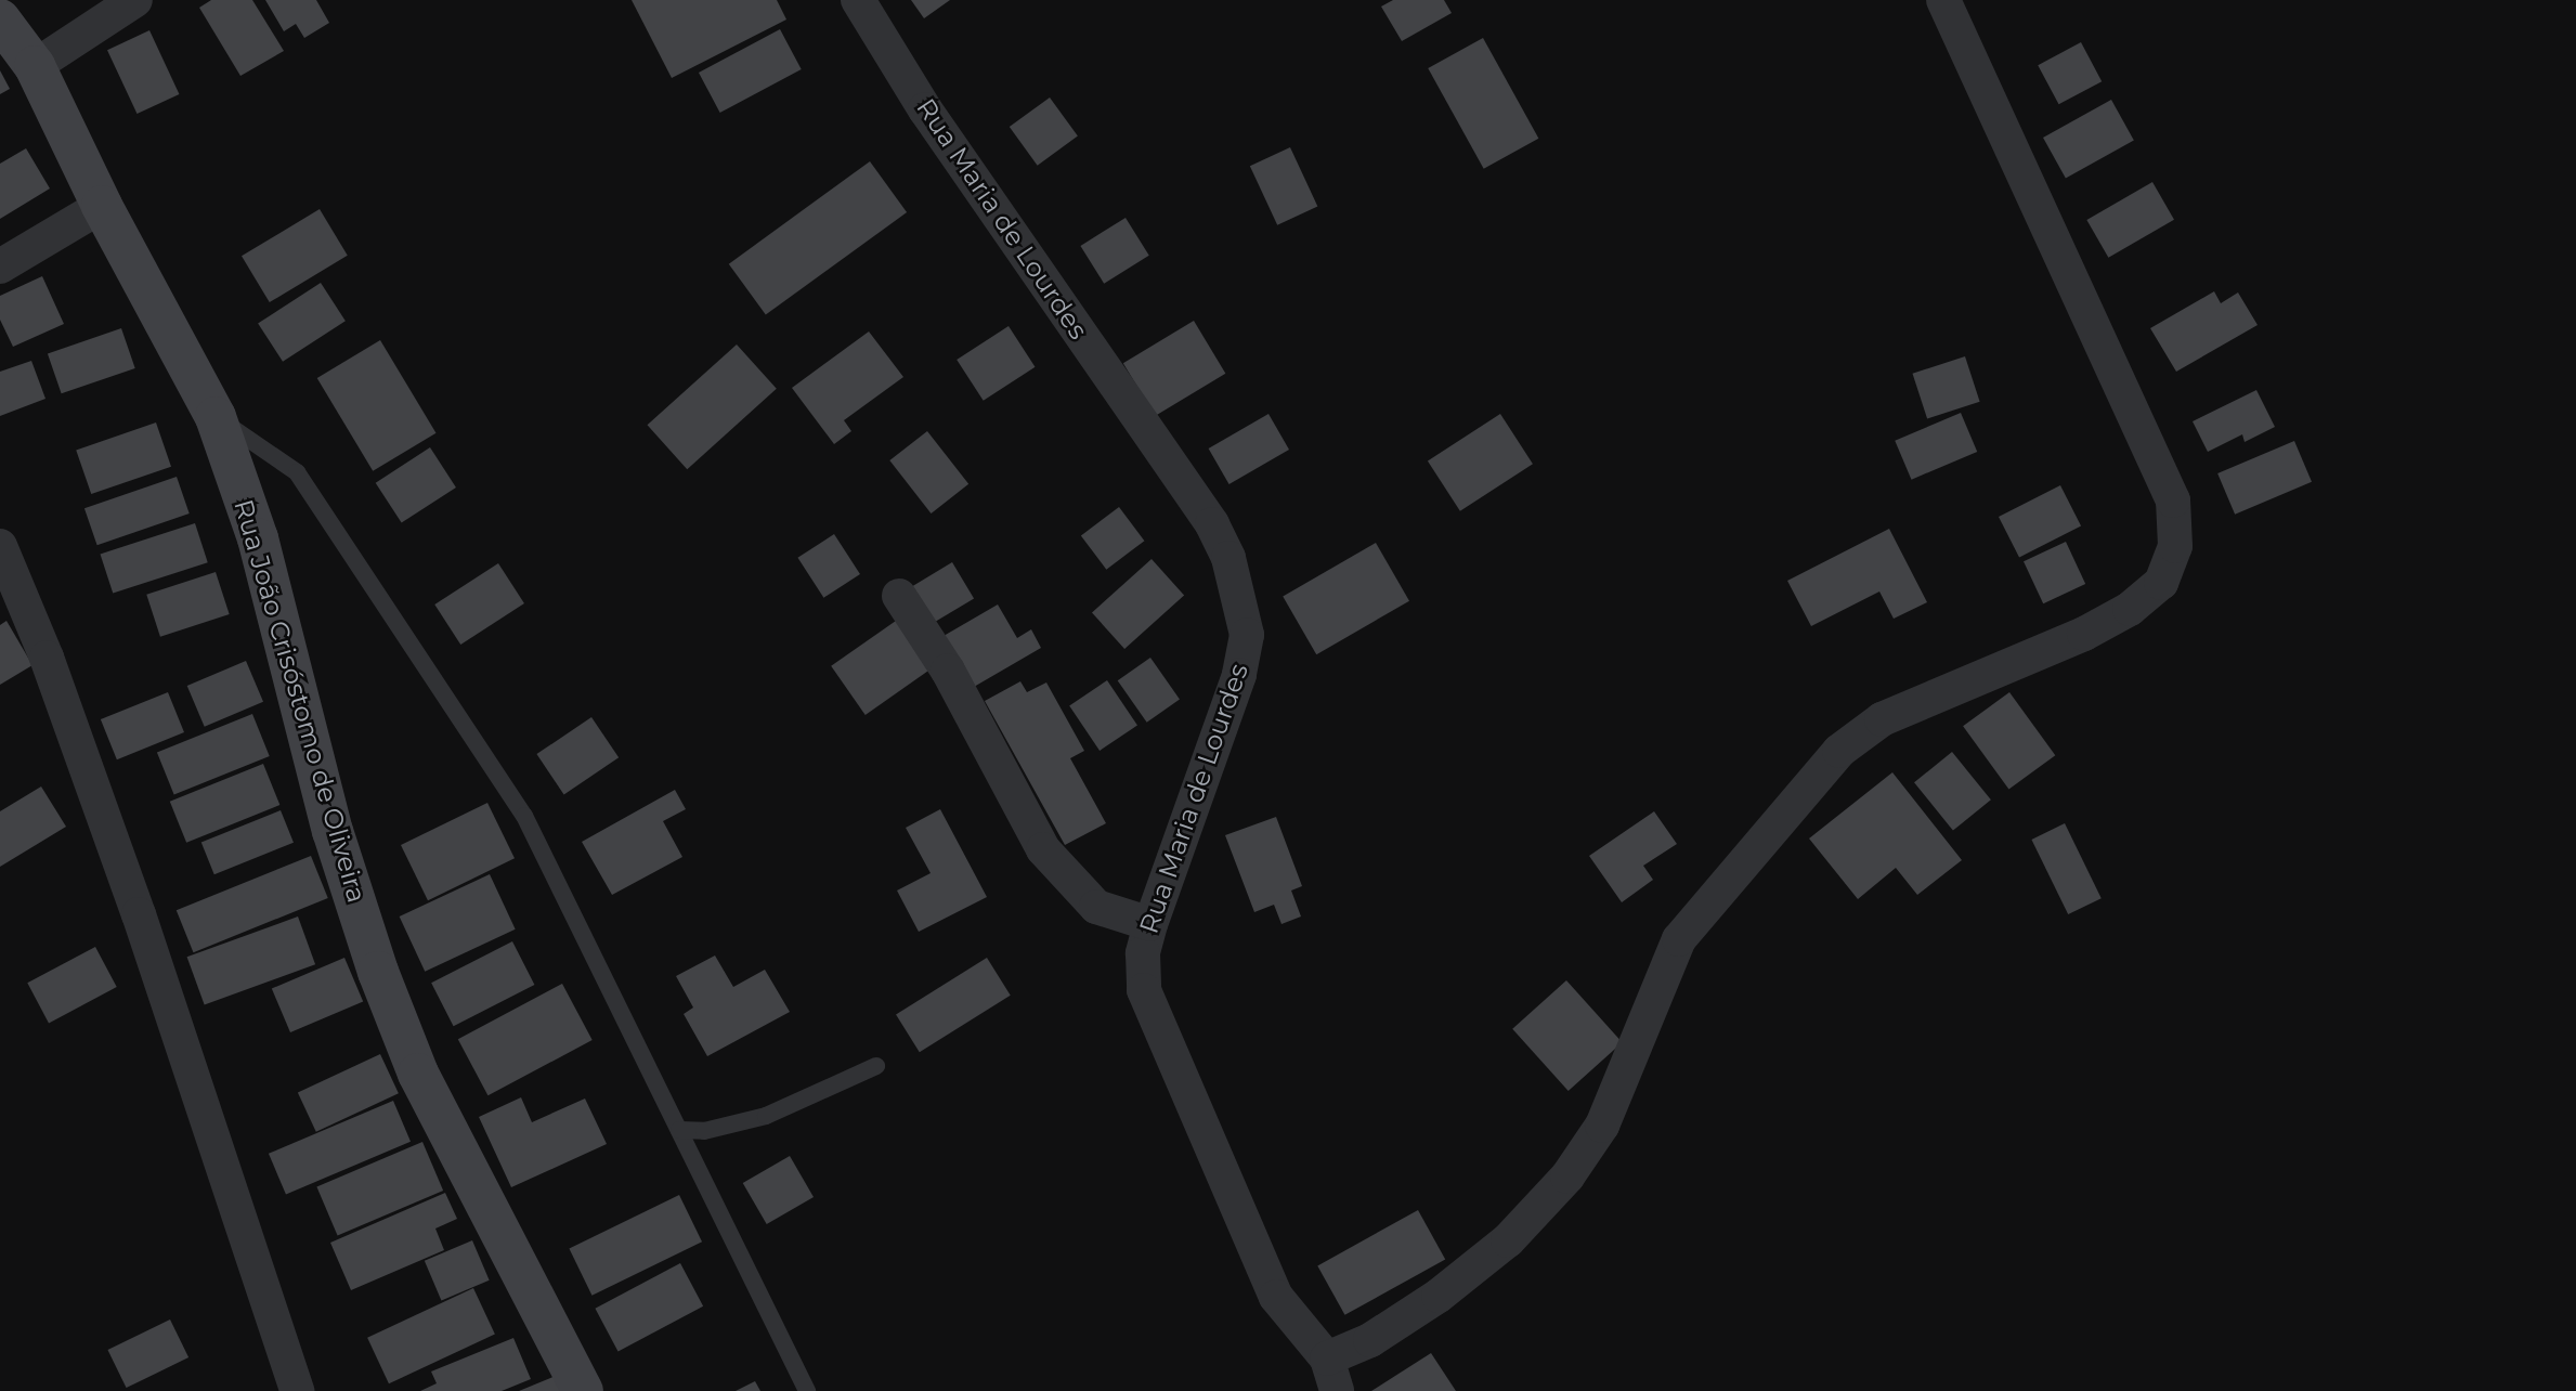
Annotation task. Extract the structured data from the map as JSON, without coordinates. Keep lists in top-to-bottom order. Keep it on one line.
{"streets":{"street":["Rua Maria de Lourdes","Rua João Crisóstomo de Oliveira"]}}
